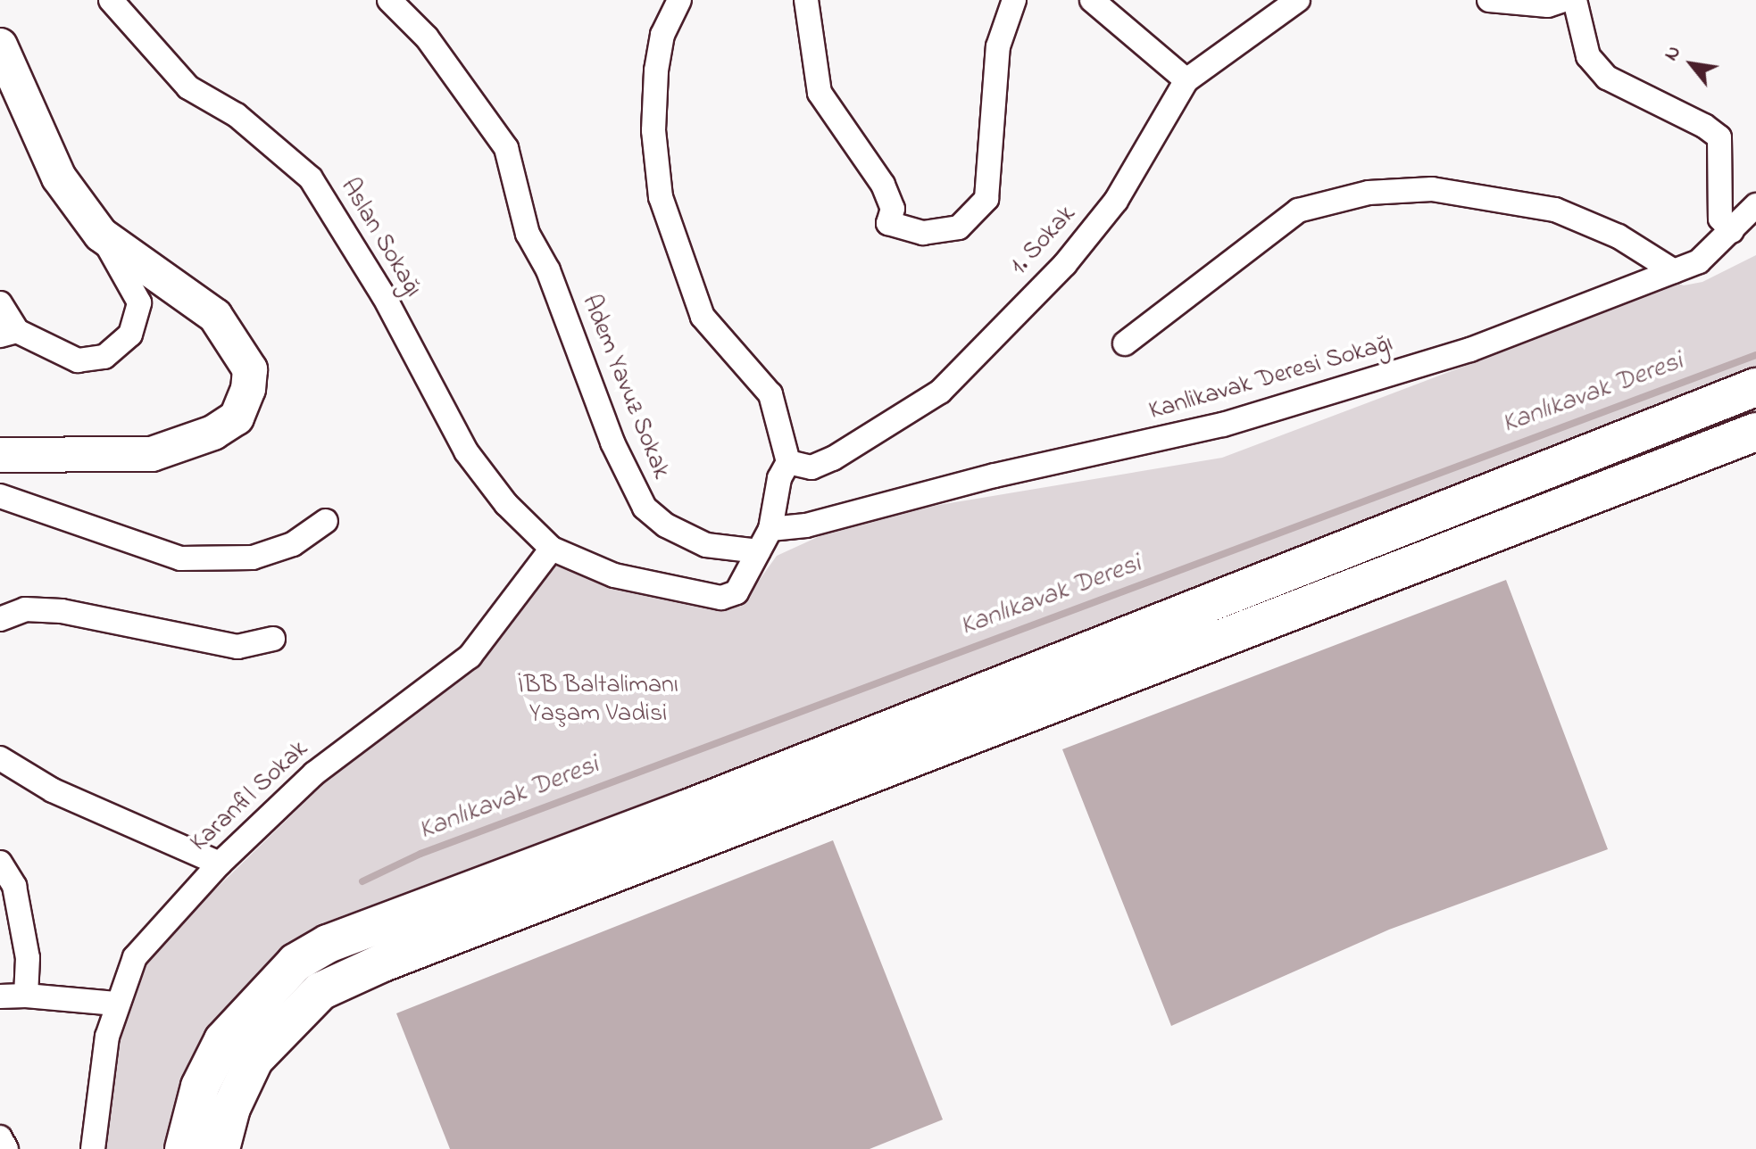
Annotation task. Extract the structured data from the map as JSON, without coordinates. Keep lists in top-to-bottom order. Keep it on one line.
{"streets":{"street":["Aslan Sokağı","1. Sokak","Kanlikavak Deresi Sokağı","Adem Yavuz Sokak","Karanfil Sokak"]},"crossings":[["Aslan Sokağı","Karanfil Sokak"]],"water":["Kanlıkavak Deresi"],"parks":["İBB Baltalimanı Yaşam Vadisi"],"north":"top left"}
